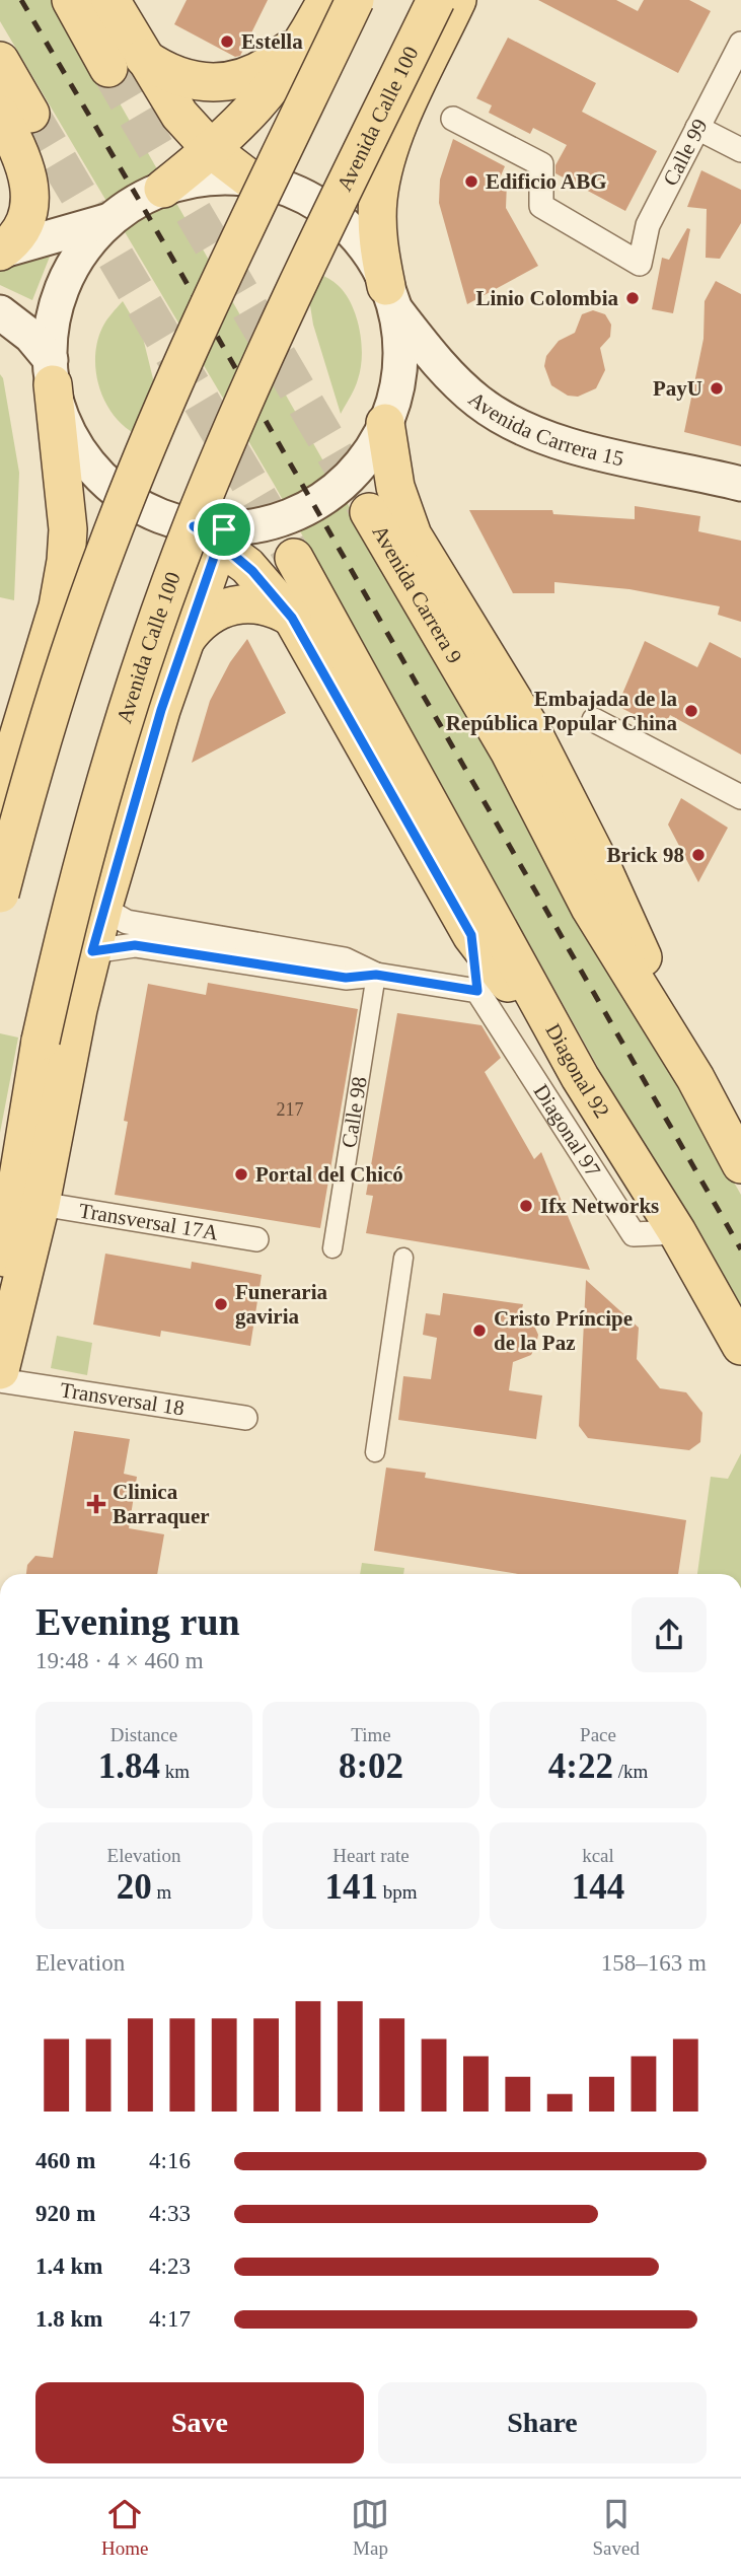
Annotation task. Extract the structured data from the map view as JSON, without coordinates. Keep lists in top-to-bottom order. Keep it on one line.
{"streets":{"main road":["Avenida Calle 100","Avenida Carrera 15","Avenida Carrera 9","Diagonal 92"],"street":["Calle 99","Calle 98","Diagonal 97","Transversal 17A","Transversal 18"]},"crossings":[["Diagonal 92","Diagonal 97"]],"places":{"other":["Estella","Edificio ABG","Linio Colombia","PayU","Embajada de la República Popular China","Brick 98","Portal del Chicó","Ifx Networks","Funeraria gaviria","Cristo Príncipe de la Paz"],"health":["Clinica Barraquer"]},"house_numbers":["217"],"page":{"heading":["Evening run","19:48 · 4 × 460 m"],"stats":[["Distance","1.84 km"],["Time","8:02"],["Pace","4:22 /km"],["Elevation","20 m"],["Heart rate","141 bpm"],["kcal","144"]],"chart":["Elevation","158–163 m"],"list":[{"name":"460 m","note":"4:16"},{"name":"920 m","note":"4:33"},{"name":"1.4 km","note":"4:23"},{"name":"1.8 km","note":"4:17"}],"buttons":["Save","Share"],"tabs":["Home","Map","Saved"]}}
